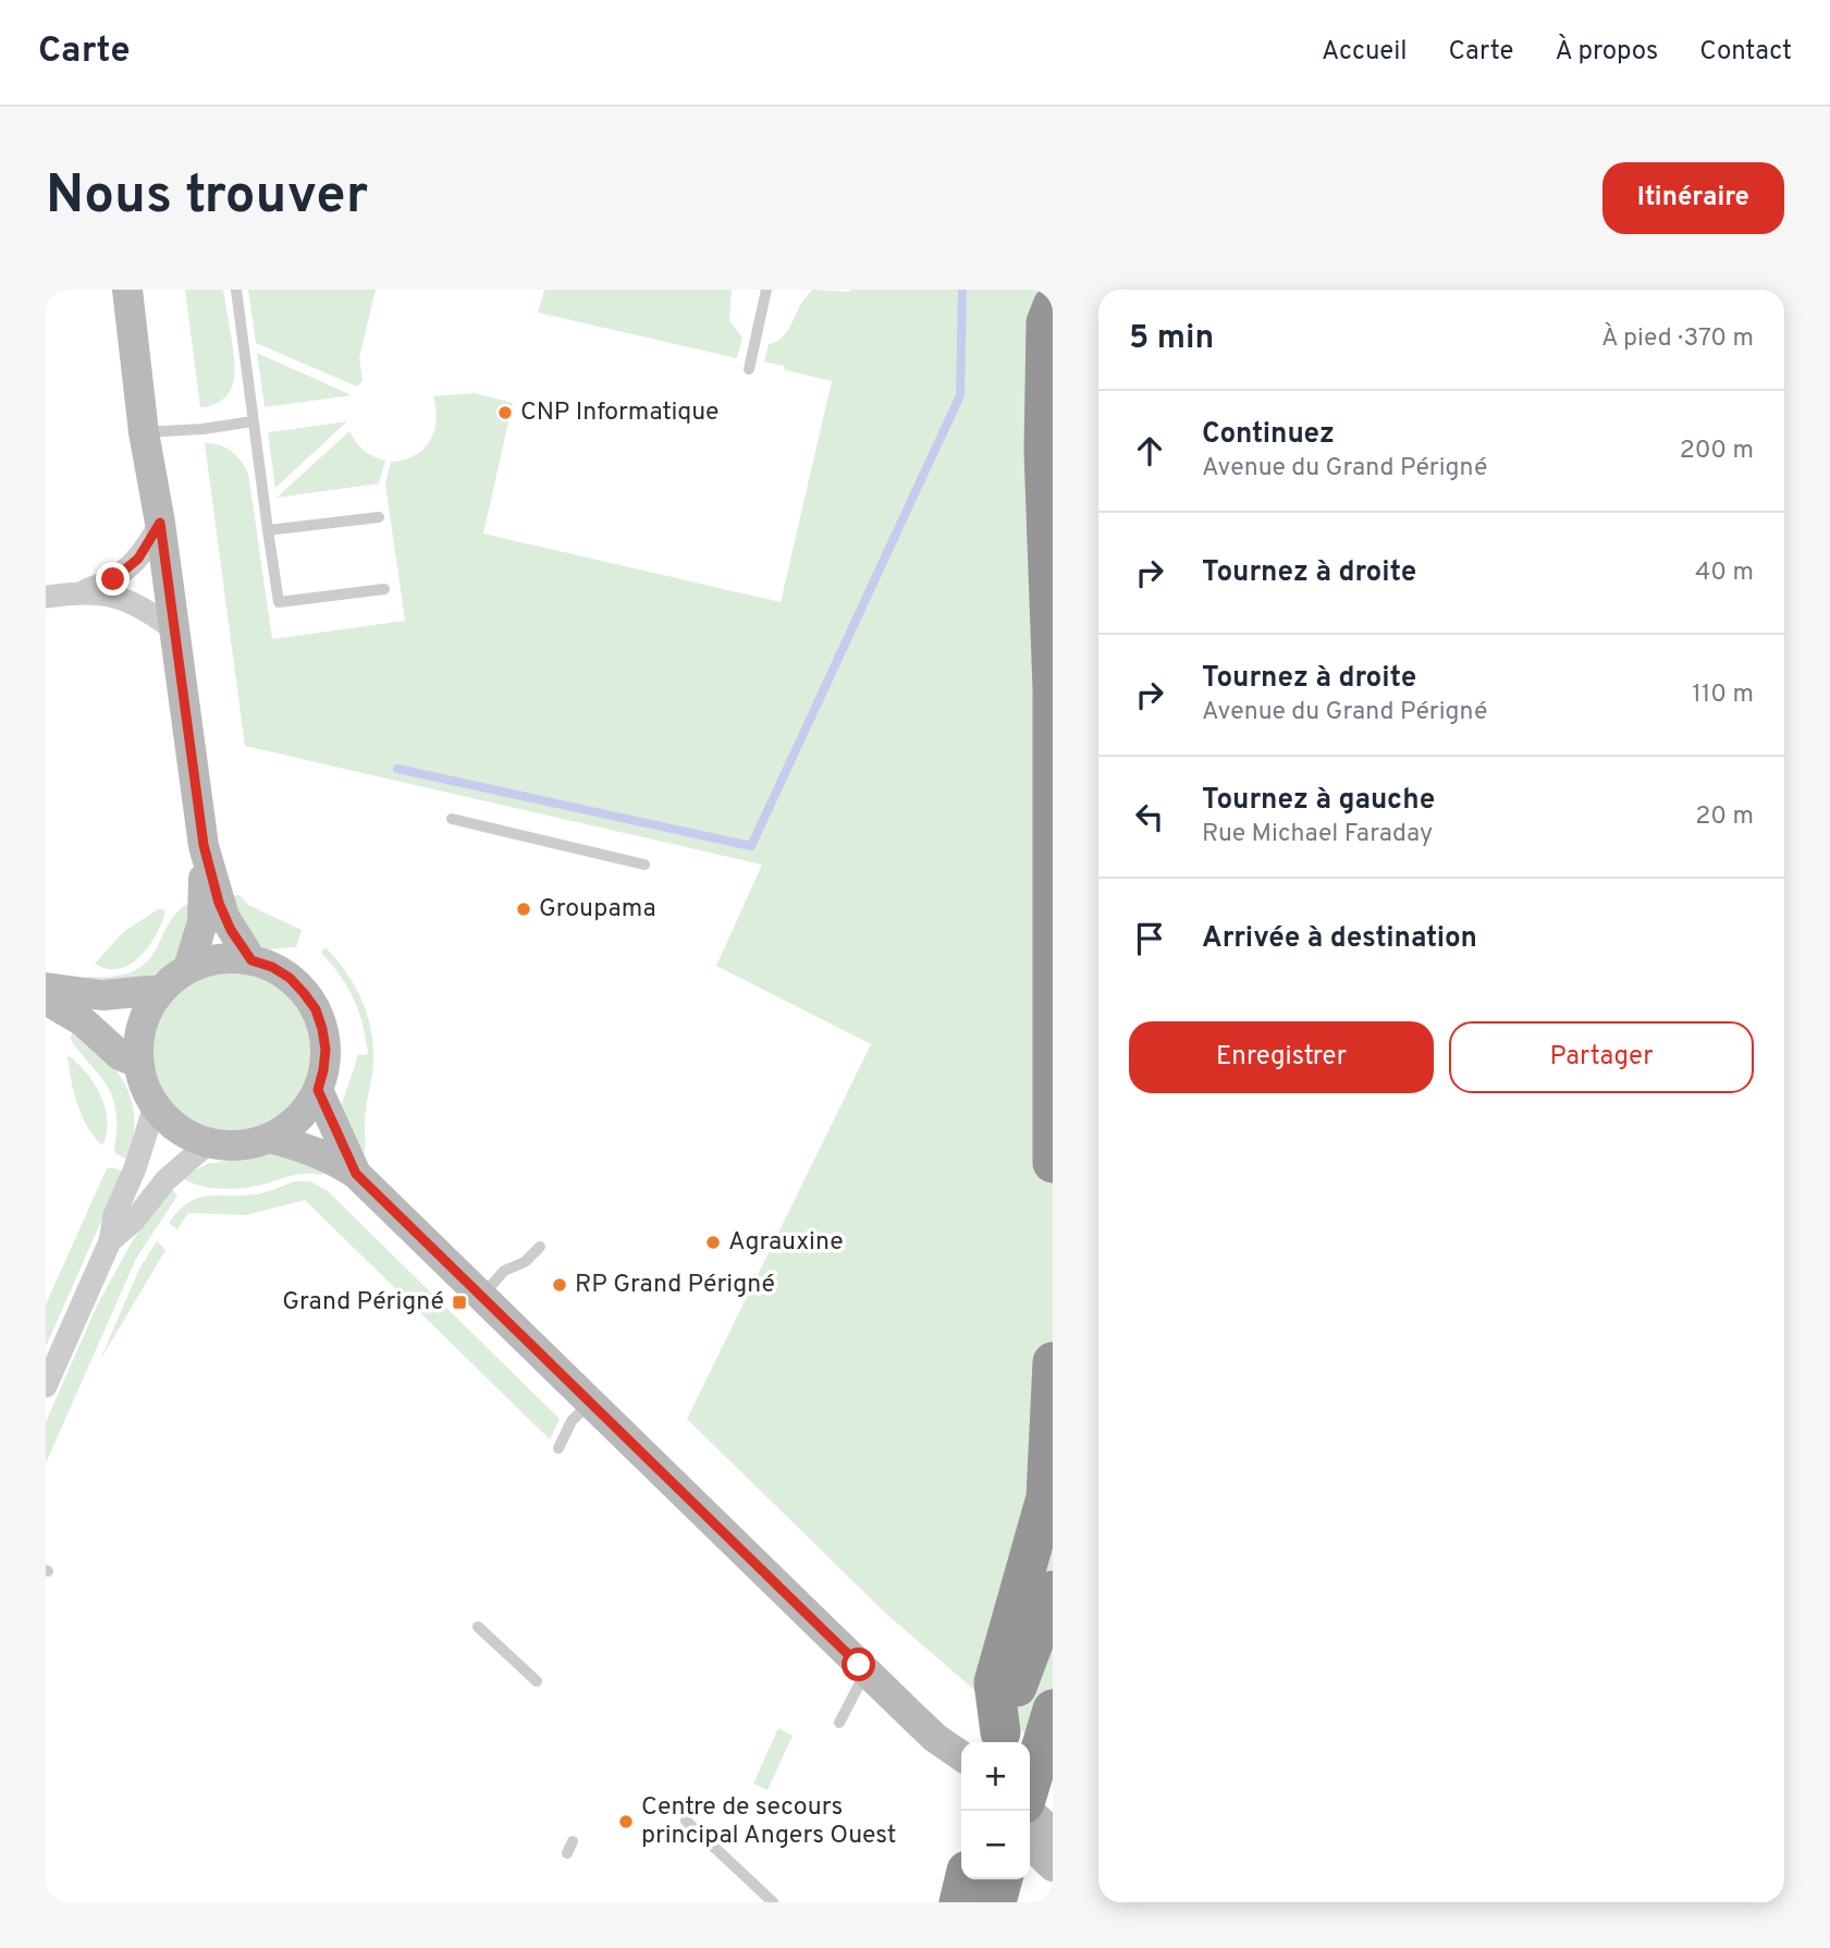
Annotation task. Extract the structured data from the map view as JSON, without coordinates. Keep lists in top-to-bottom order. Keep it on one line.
{"places":{"other":["CNP Informatique","Groupama","Agrauxine","RP Grand Périgné","Centre de secours principal Angers Ouest"],"transit":["Grand Périgné"]},"page":{"header":"Carte","nav":["Accueil","Carte","À propos","Contact"],"buttons":["Itinéraire",["Enregistrer","Partager"]],"title":"Nous trouver","heading":["5 min","À pied · 370 m"],"list":[["Continuez","Avenue du Grand Périgné","200 m"],["Tournez à droite","40 m"],["Tournez à droite","Avenue du Grand Périgné","110 m"],["Tournez à gauche","Rue Michael Faraday","20 m"],"Arrivée à destination"],"map_buttons":["+","−"]}}
